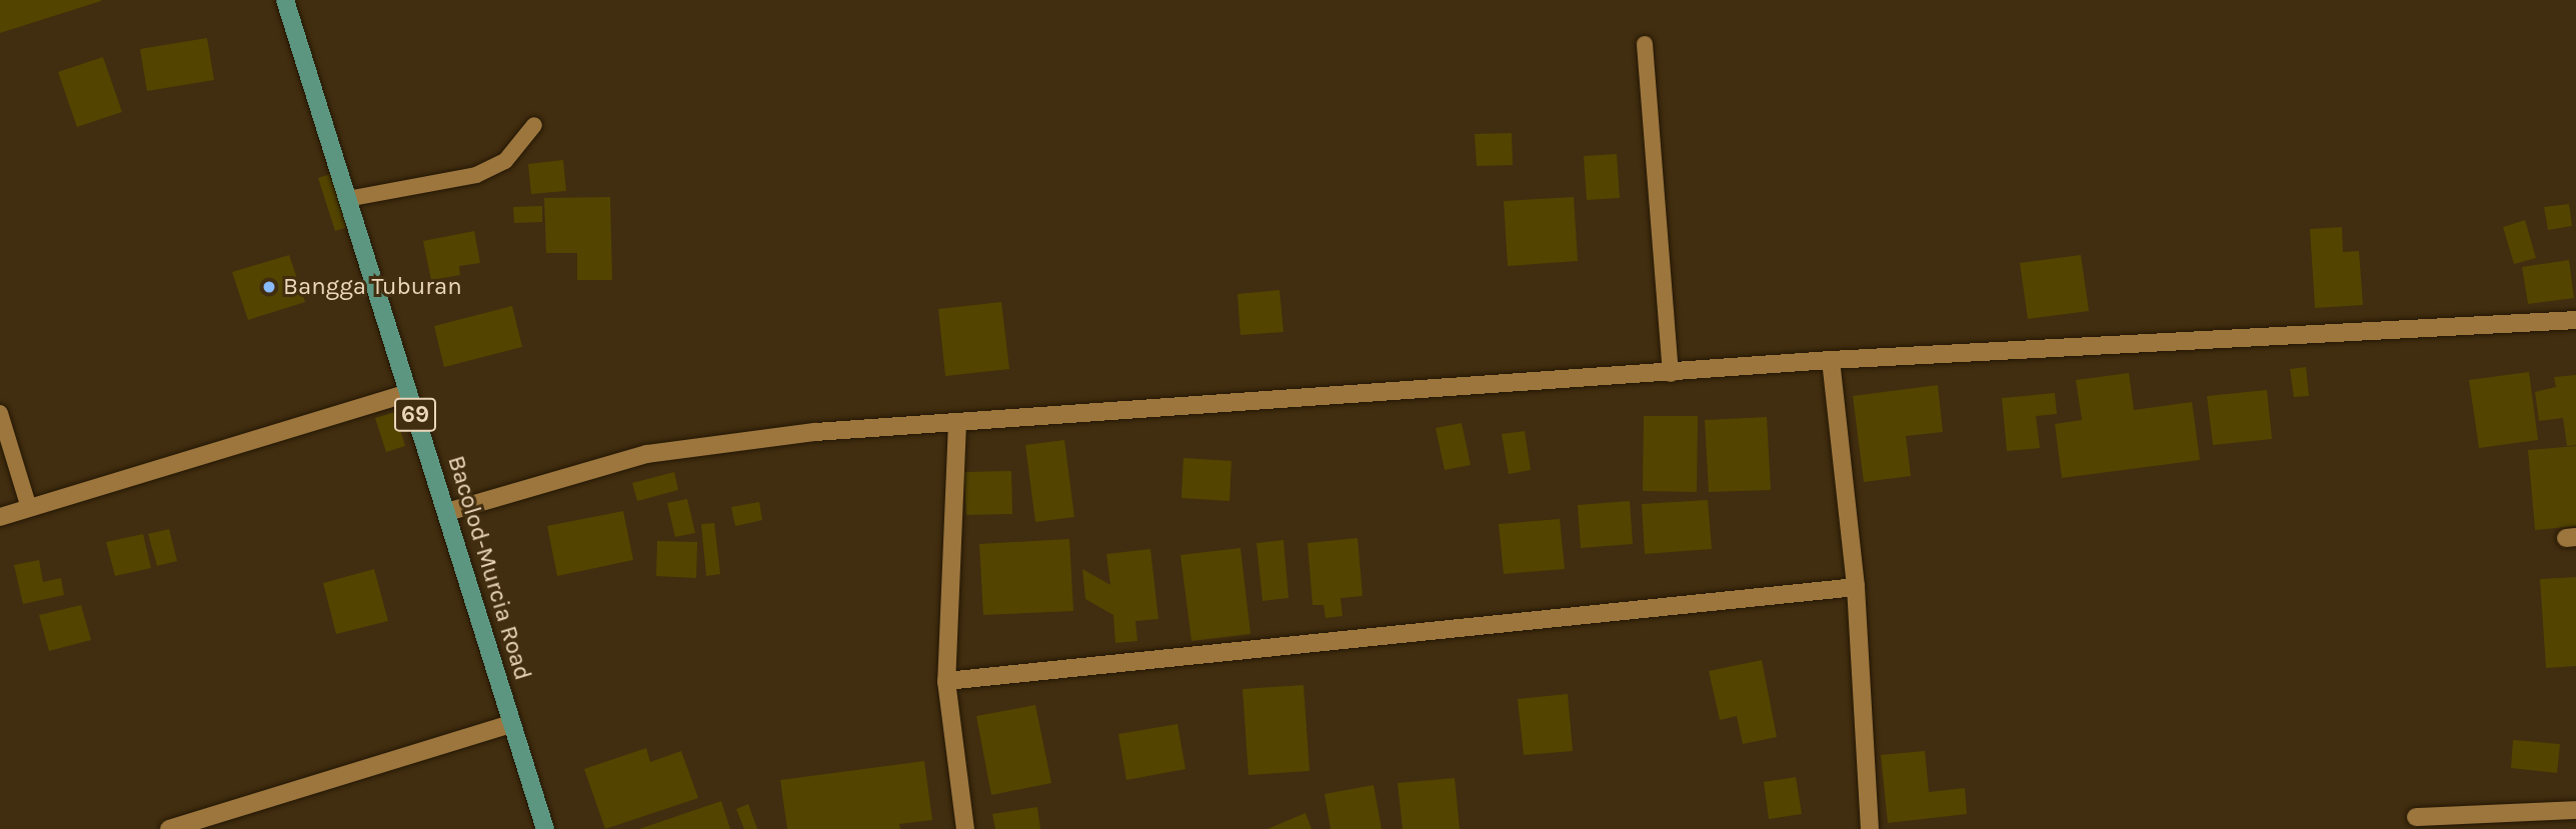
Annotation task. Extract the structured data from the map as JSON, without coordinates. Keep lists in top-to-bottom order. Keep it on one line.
{"streets":{"main road":["69","Bacolod-Murcia Road"]},"places":["Bangga Tuburan"]}
